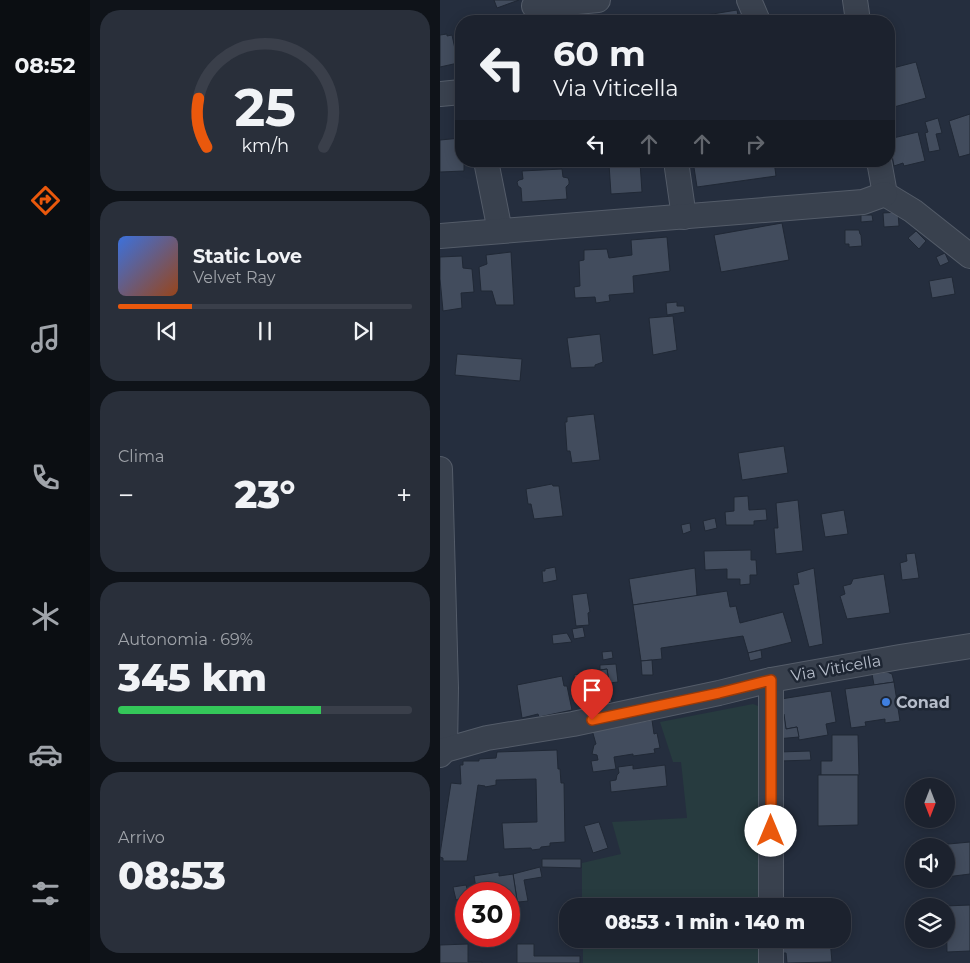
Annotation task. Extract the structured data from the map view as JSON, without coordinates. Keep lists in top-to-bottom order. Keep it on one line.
{"streets":{"street":["Via Viticella"]},"places":["Conad"],"north":"bottom","page":{"tabs":"08:52","turn":["60 m","Via Viticella"],"song":["Static Love","Velvet Ray"],"tile":["Clima",["Autonomia · 69%","345 km"],["Arrivo","08:53"]],"heat":["−","23°","+"],"limit":"30","trip":"08:53 · 1 min · 140 m","gauge":["25","km/h"]}}
